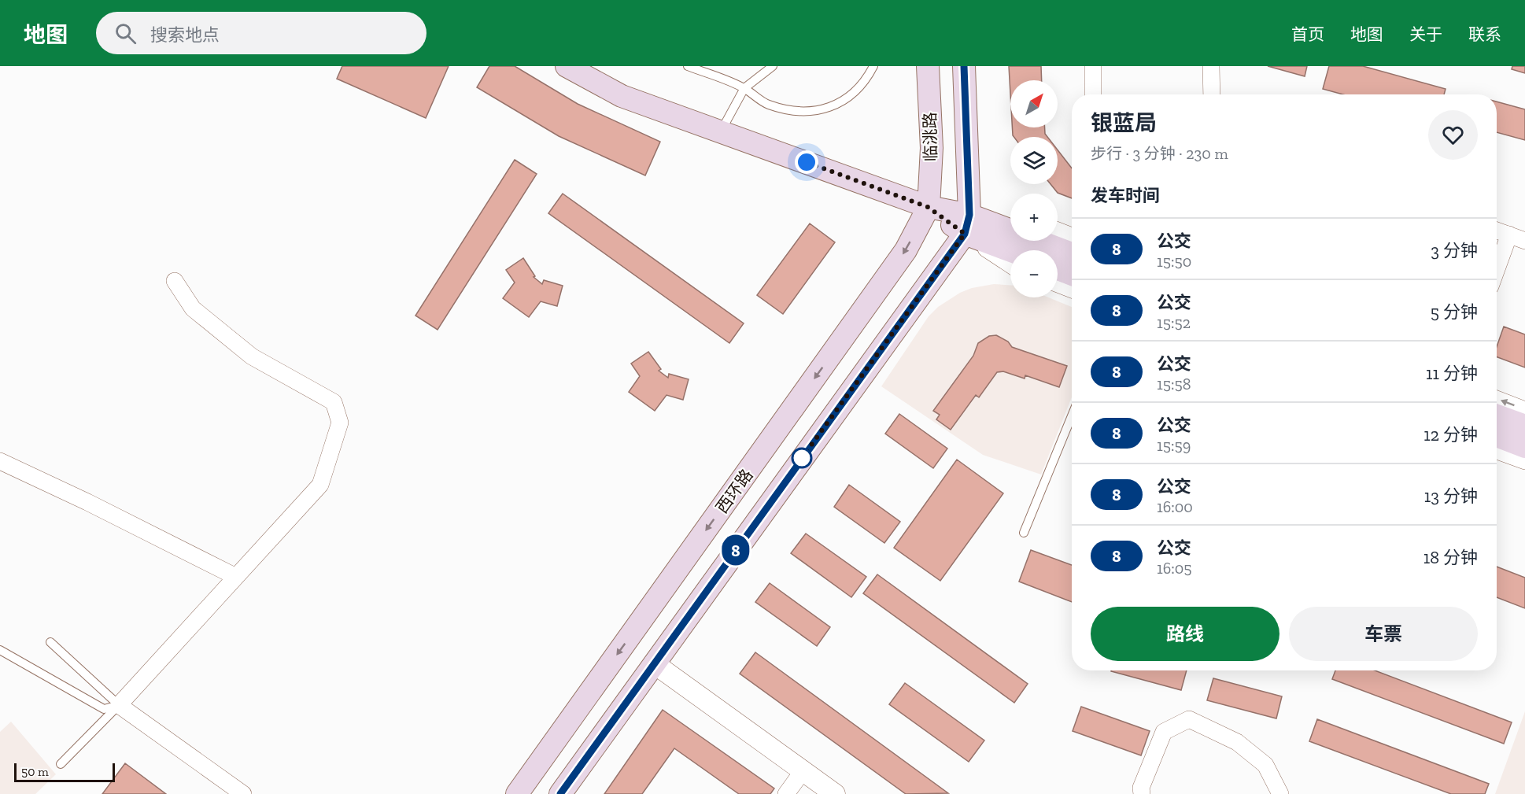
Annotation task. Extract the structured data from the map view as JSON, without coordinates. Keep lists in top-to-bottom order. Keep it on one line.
{"streets":{"main road":["临洮路","西环路"]},"crossings":[["临洮路","西环路"]],"lines":["bus line 8"],"scale_bar":"50 m","north":"top right","page":{"header":"地图","search":"搜索地点","nav":["首页","地图","关于","联系"],"on_map":"8","map_buttons":["+","−"],"heading":[["银蓝局","步行 · 3 分钟 · 230 m"],"发车时间"],"list":[{"mark":"8","name":"公交","note":"15:50","value":"3 分钟"},{"mark":"8","name":"公交","note":"15:52","value":"5 分钟"},{"mark":"8","name":"公交","note":"15:58","value":"11 分钟"},{"mark":"8","name":"公交","note":"15:59","value":"12 分钟"},{"mark":"8","name":"公交","note":"16:00","value":"13 分钟"},{"mark":"8","name":"公交","note":"16:05","value":"18 分钟"}],"buttons":["路线","车票"],"scale":"50 m"}}
